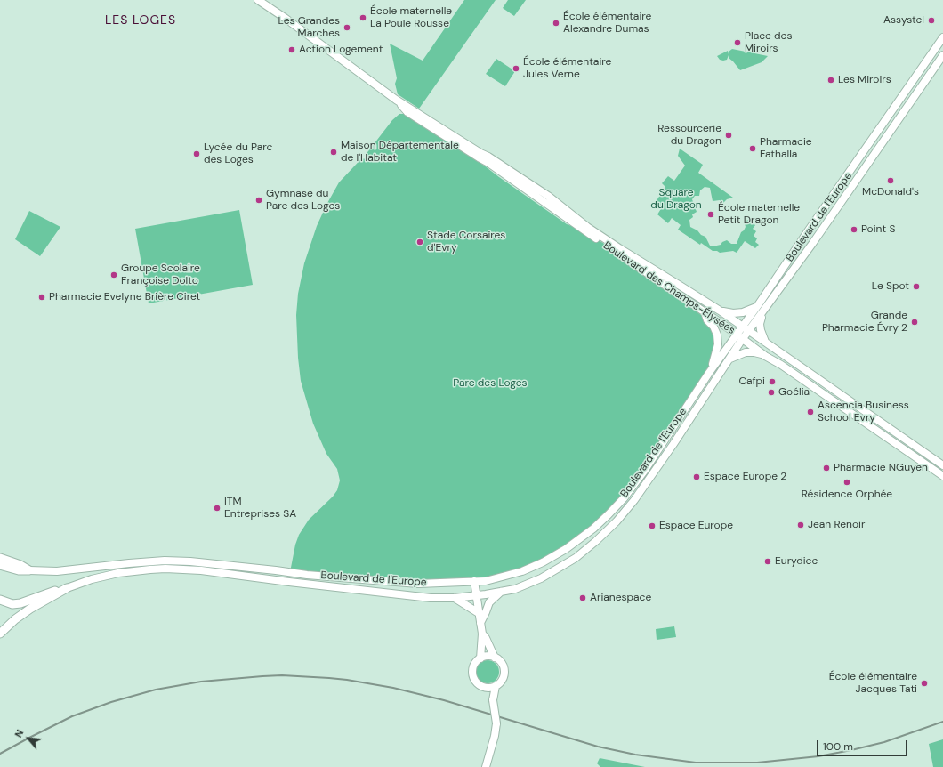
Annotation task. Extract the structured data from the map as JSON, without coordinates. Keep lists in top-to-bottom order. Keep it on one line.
{"streets":{"main road":["Boulevard de l'Europe","Boulevard des Champs-Élysées"]},"crossings":[["Boulevard de l'Europe","Boulevard des Champs-Élysées"]],"districts":["LES LOGES"],"parks":["Square du Dragon","Parc des Loges"],"places":["École maternelle La Poule Rousse","Assystel","École élémentaire Alexandre Dumas","Les Grandes Marches","Place des Miroirs","Action Logement","École élémentaire Jules Verne","Les Miroirs","Ressourcerie du Dragon","Pharmacie Fathalla","Maison Départementale de l'Habitat","Lycée du Parc des Loges","McDonald's","Gymnase du Parc des Loges","École maternelle Petit Dragon","Point S","Stade Corsaires d'Evry","Groupe Scolaire Françoise Dolto","Le Spot","Pharmacie Evelyne Brière Ciret","Grande Pharmacie Évry 2","Cafpi","Goélia","Ascencia Business School Evry","Pharmacie NGuyen","Espace Europe 2","Résidence Orphée","ITM Entreprises SA","Jean Renoir","Espace Europe","Eurydice","Arianespace","École élémentaire Jacques Tati"],"scale_bar":"100 m","north":"top left"}
